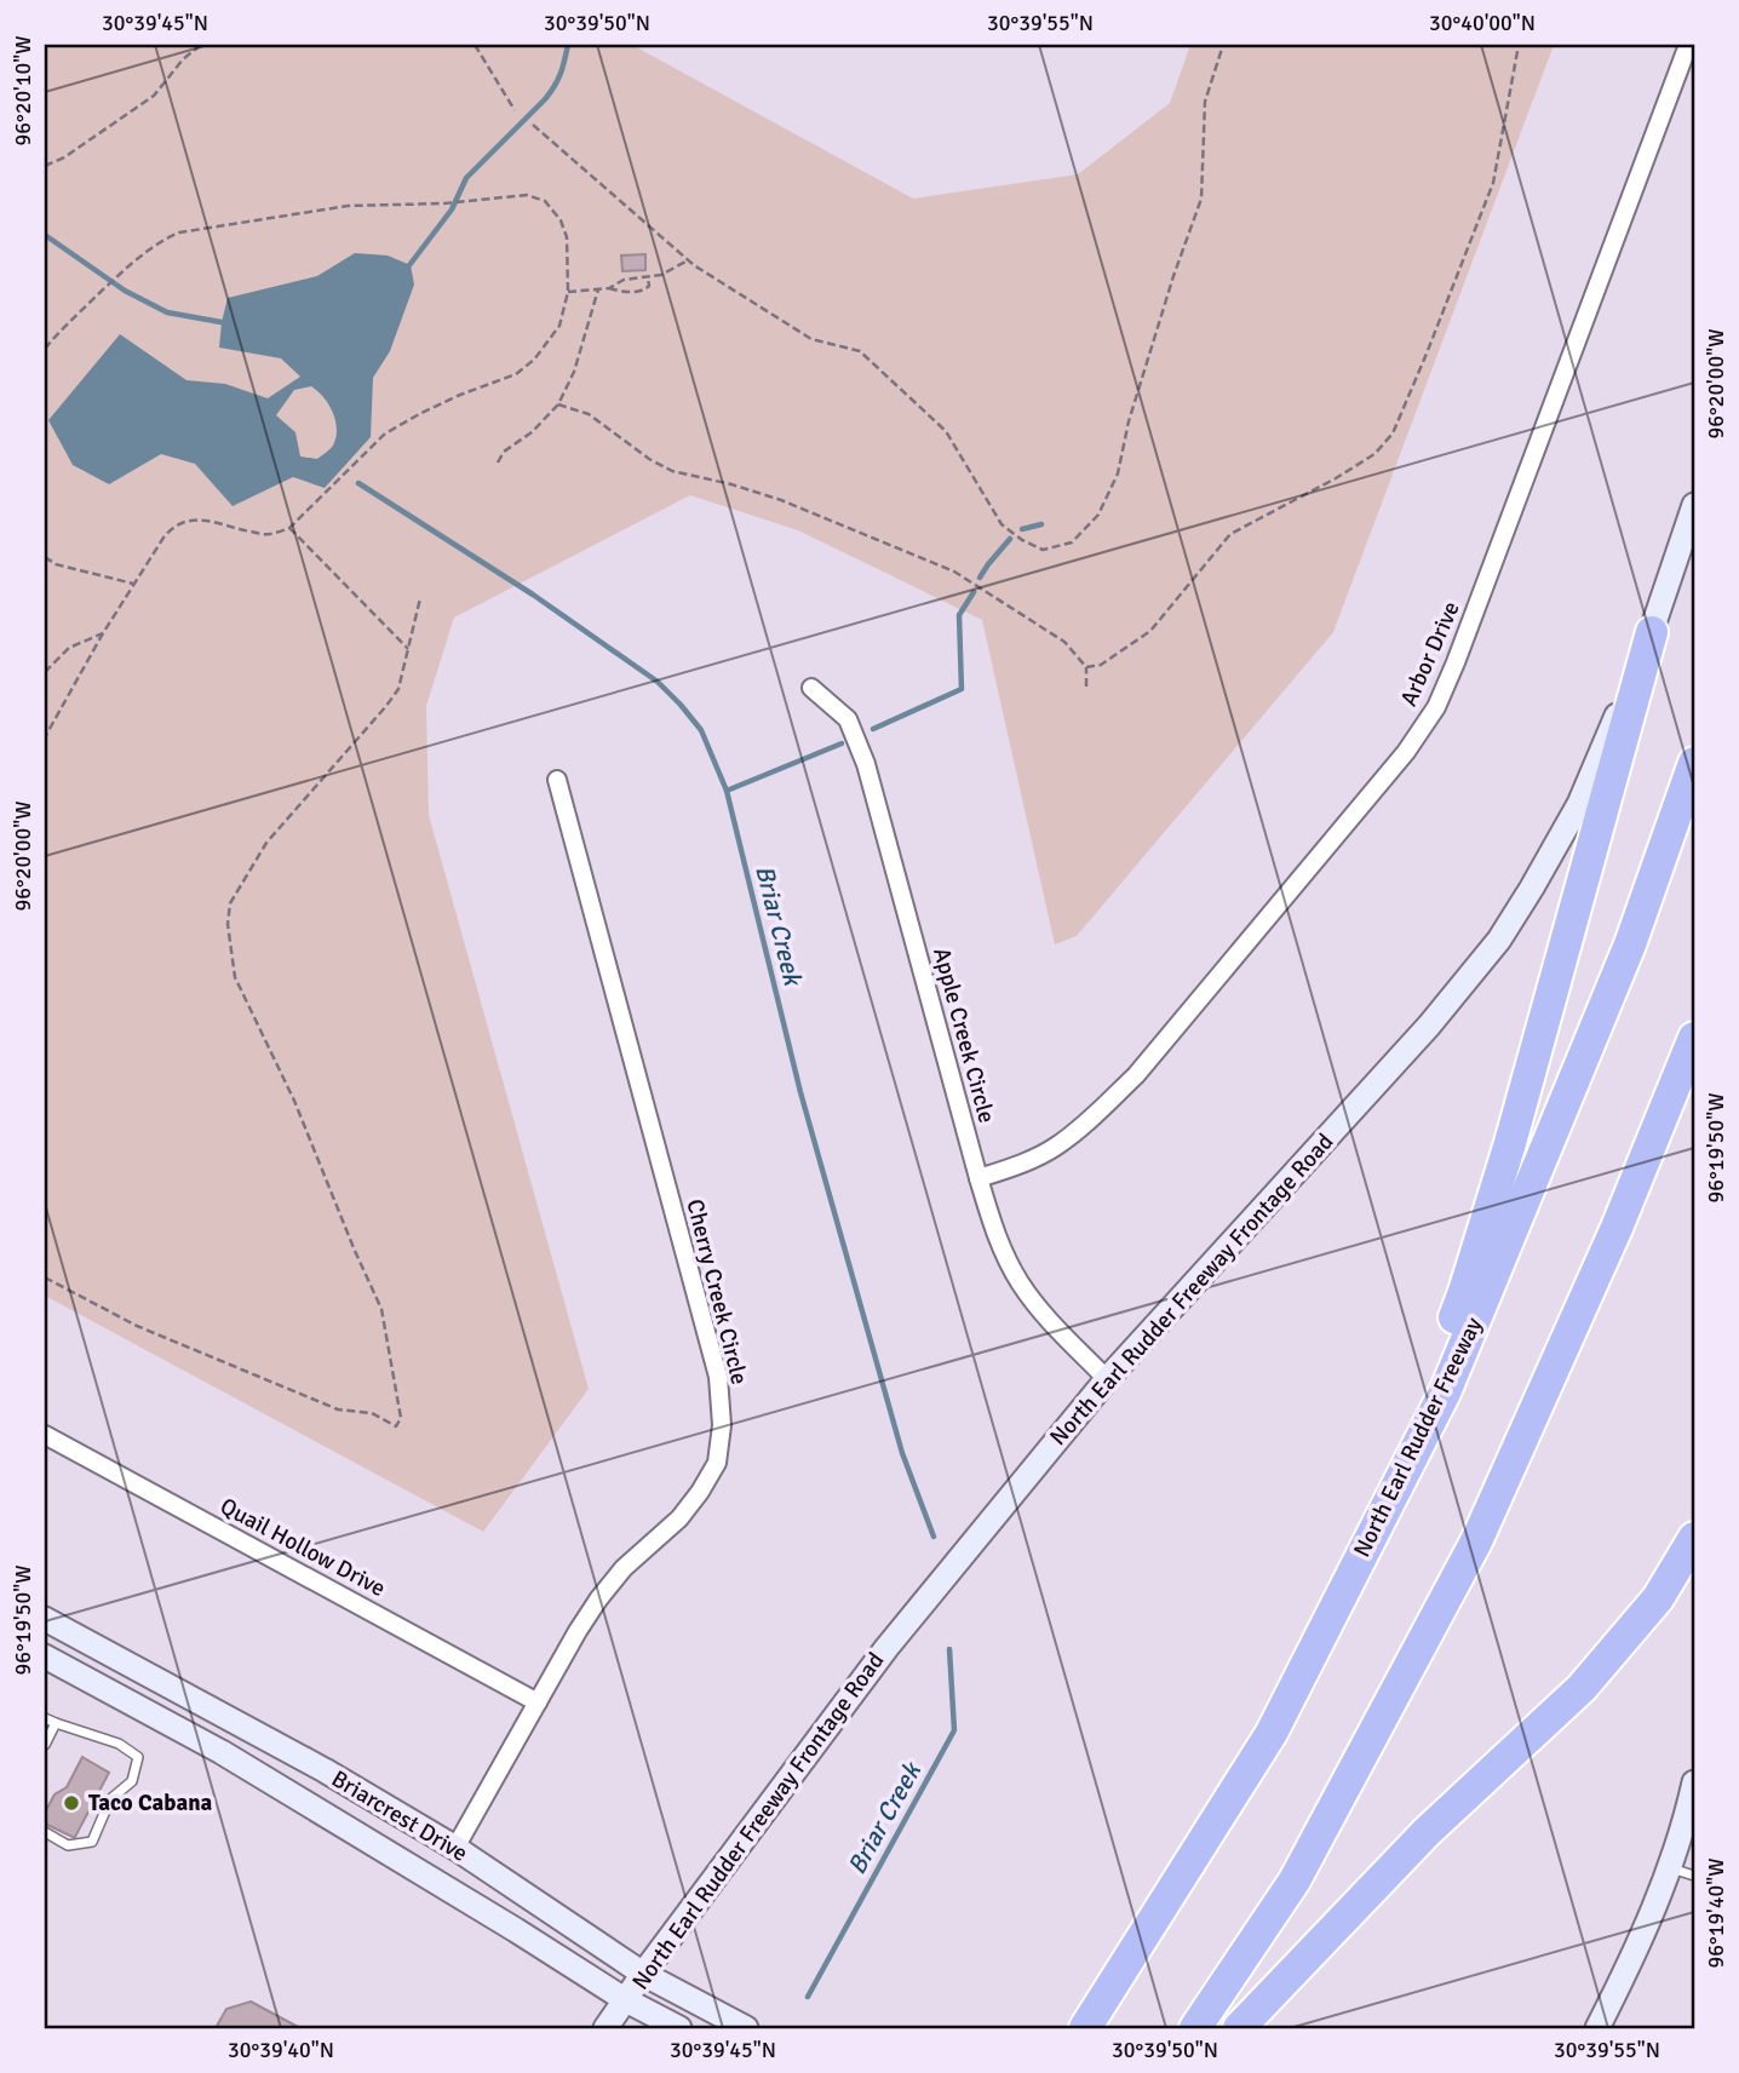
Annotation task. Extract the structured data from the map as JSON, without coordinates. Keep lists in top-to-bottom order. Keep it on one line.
{"streets":{"highway":["North Earl Rudder Freeway"],"main road":["North Earl Rudder Freeway Frontage Road","Briarcrest Drive"],"street":["Arbor Drive","Apple Creek Circle","Cherry Creek Circle","Quail Hollow Drive"]},"crossings":[["Arbor Drive","Apple Creek Circle"],["Apple Creek Circle","North Earl Rudder Freeway Frontage Road"],["North Earl Rudder Freeway Frontage Road","Briarcrest Drive"],["Cherry Creek Circle","Quail Hollow Drive"],["Cherry Creek Circle","Briarcrest Drive"]],"water":["Briar Creek"],"places":["Taco Cabana"],"coordinates":["30°39'45\"N","30°39'50\"N","30°39'55\"N","30°40'00\"N","96°20'10\"W","96°20'00\"W","96°19'50\"W","96°19'40\"W","30°39'40\"N"]}
